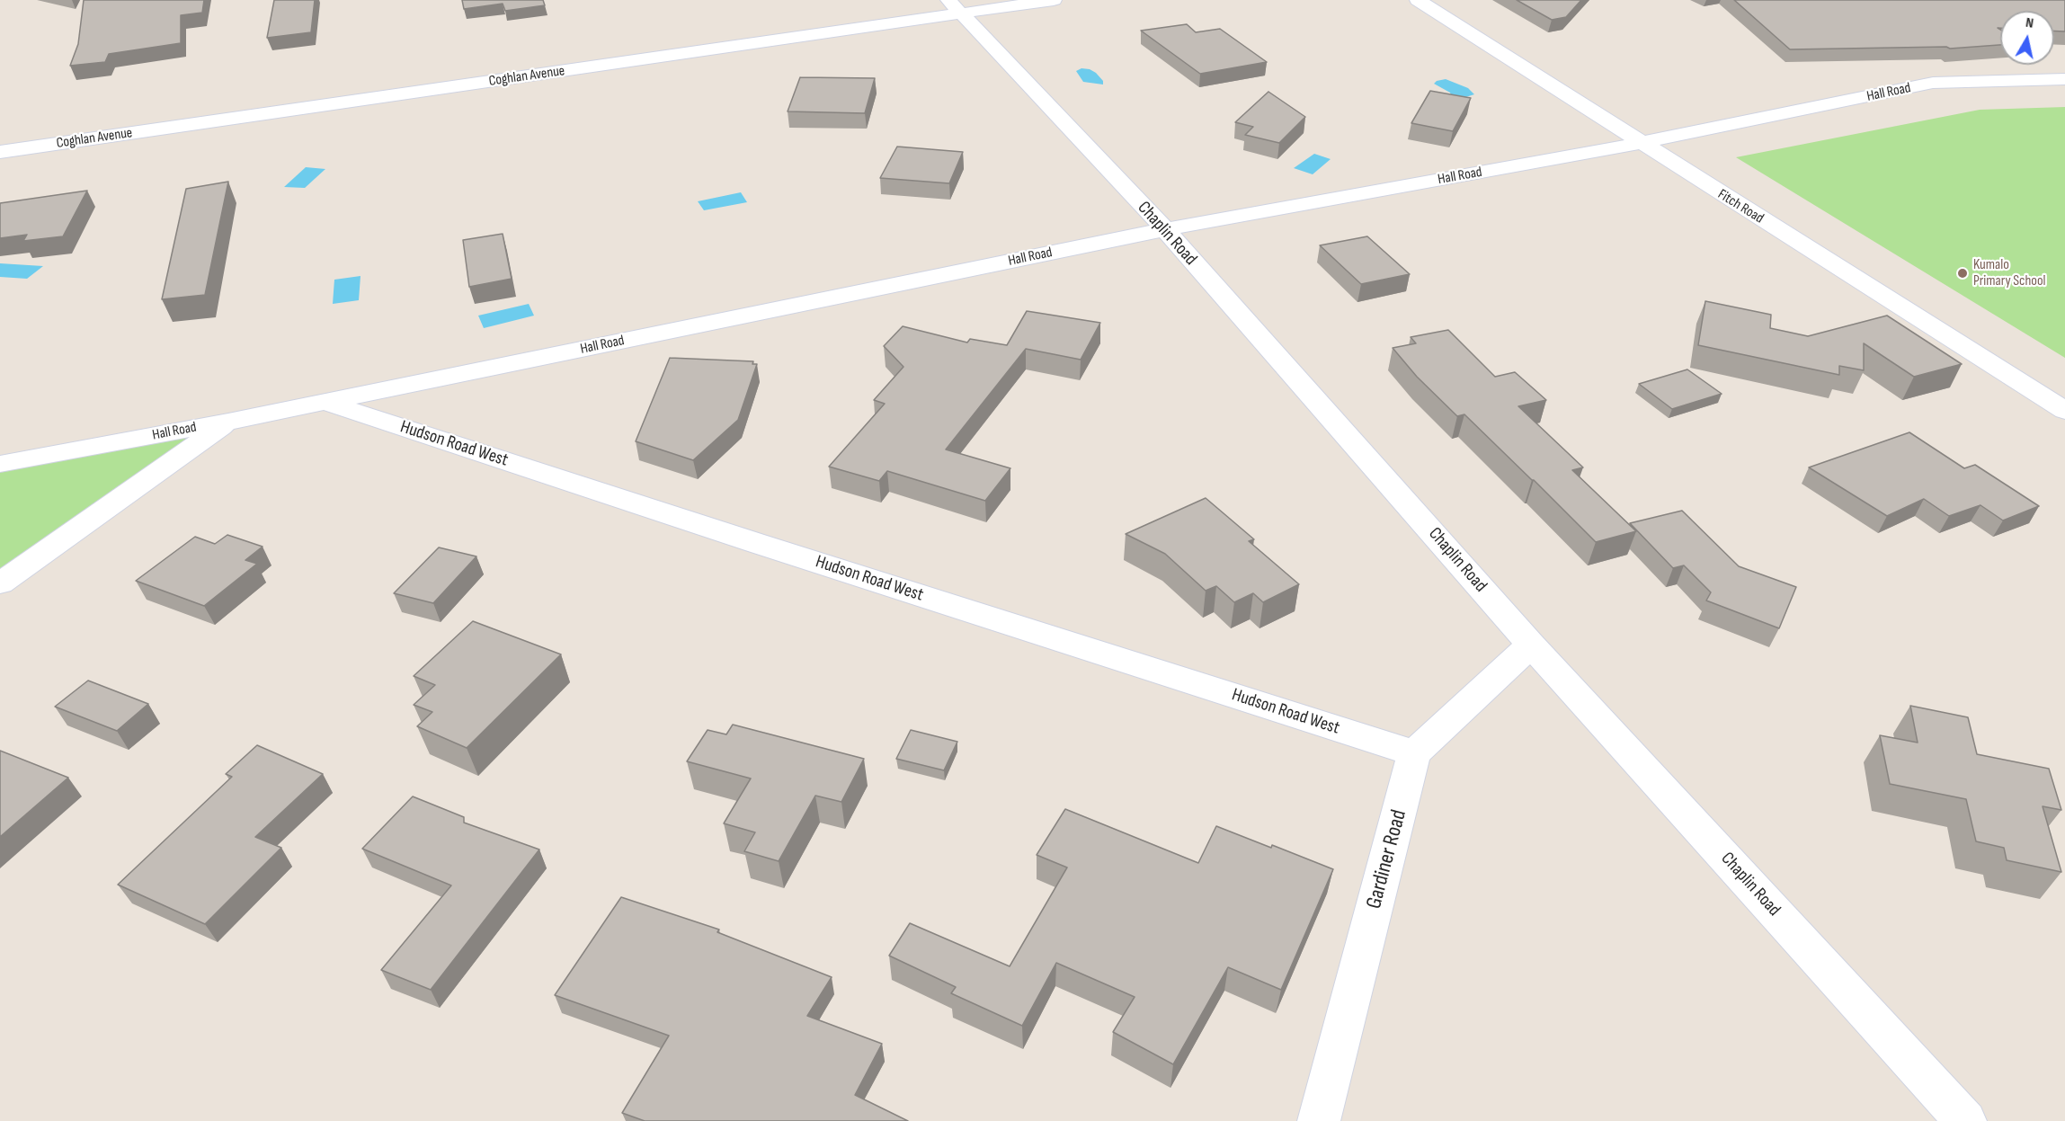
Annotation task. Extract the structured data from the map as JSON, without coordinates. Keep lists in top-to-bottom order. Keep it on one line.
{"streets":{"street":["Coghlan Avenue","Hall Road","Fitch Road","Chaplin Road","Hudson Road West","Gardiner Road"]},"crossings":[["Coghlan Avenue","Chaplin Road"],["Hall Road","Fitch Road"],["Hall Road","Chaplin Road"],["Hall Road","Hudson Road West"],["Hudson Road West","Gardiner Road"]],"places":["Kumalo Primary School"],"north":"top"}
